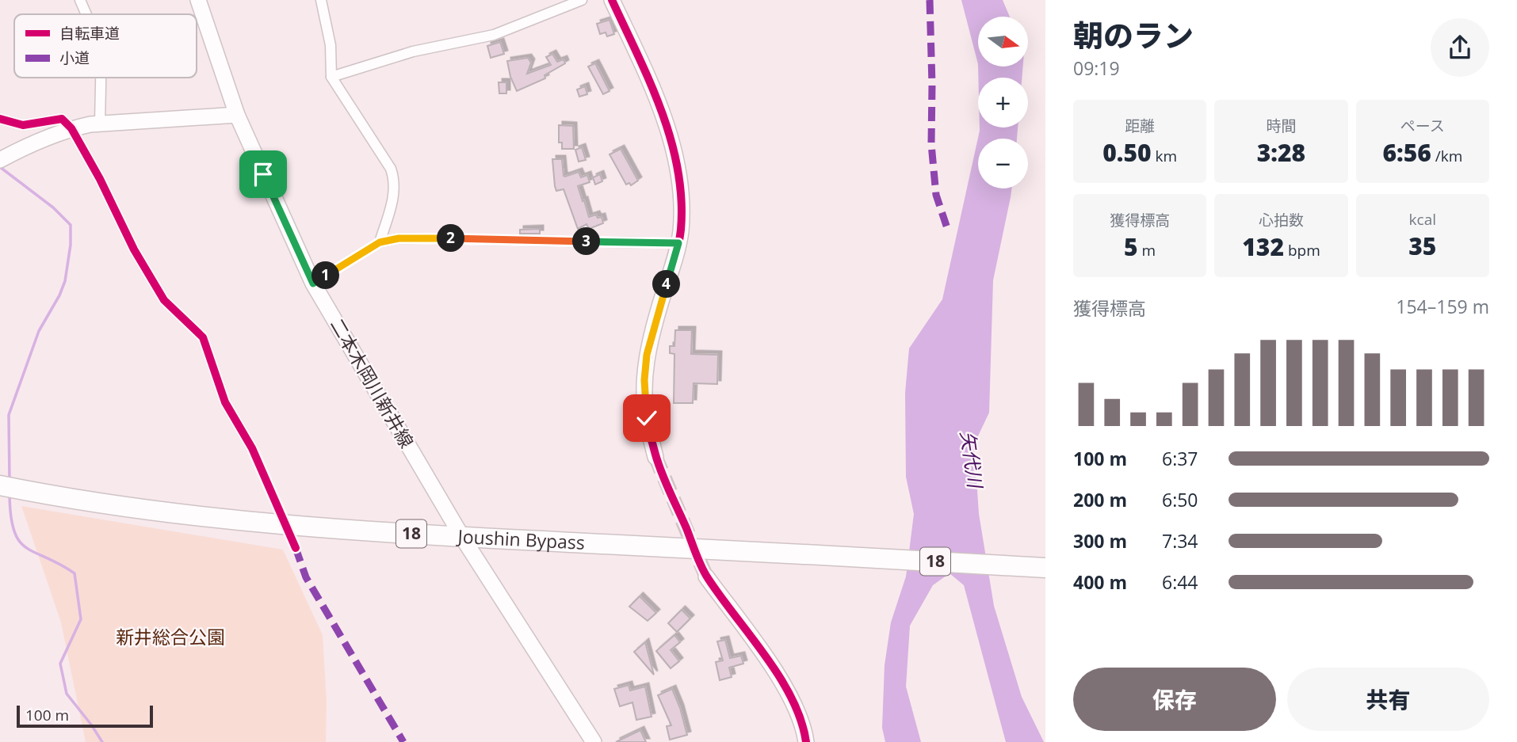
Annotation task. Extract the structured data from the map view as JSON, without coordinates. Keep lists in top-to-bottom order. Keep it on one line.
{"streets":{"highway":["18","Joushin Bypass"],"street":["二本木岡川新井線"]},"crossings":[["二本木岡川新井線","Joushin Bypass"]],"water":["矢代川"],"parks":["新井総合公園"],"legend":["自転車道","小道"],"scale_bar":"100 m","north":"right","page":{"heading":["朝のラン","09:19"],"map_buttons":["+","−"],"stats":[["距離","0.50 km"],["時間","3:28"],["ペース","6:56 /km"],["獲得標高","5 m"],["心拍数","132 bpm"],["kcal","35"]],"pins":["2","3","1","4"],"chart":["獲得標高","154–159 m"],"list":[{"name":"100 m","note":"6:37"},{"name":"200 m","note":"6:50"},{"name":"300 m","note":"7:34"},{"name":"400 m","note":"6:44"}],"buttons":["保存","共有"],"scale":"100 m"}}
